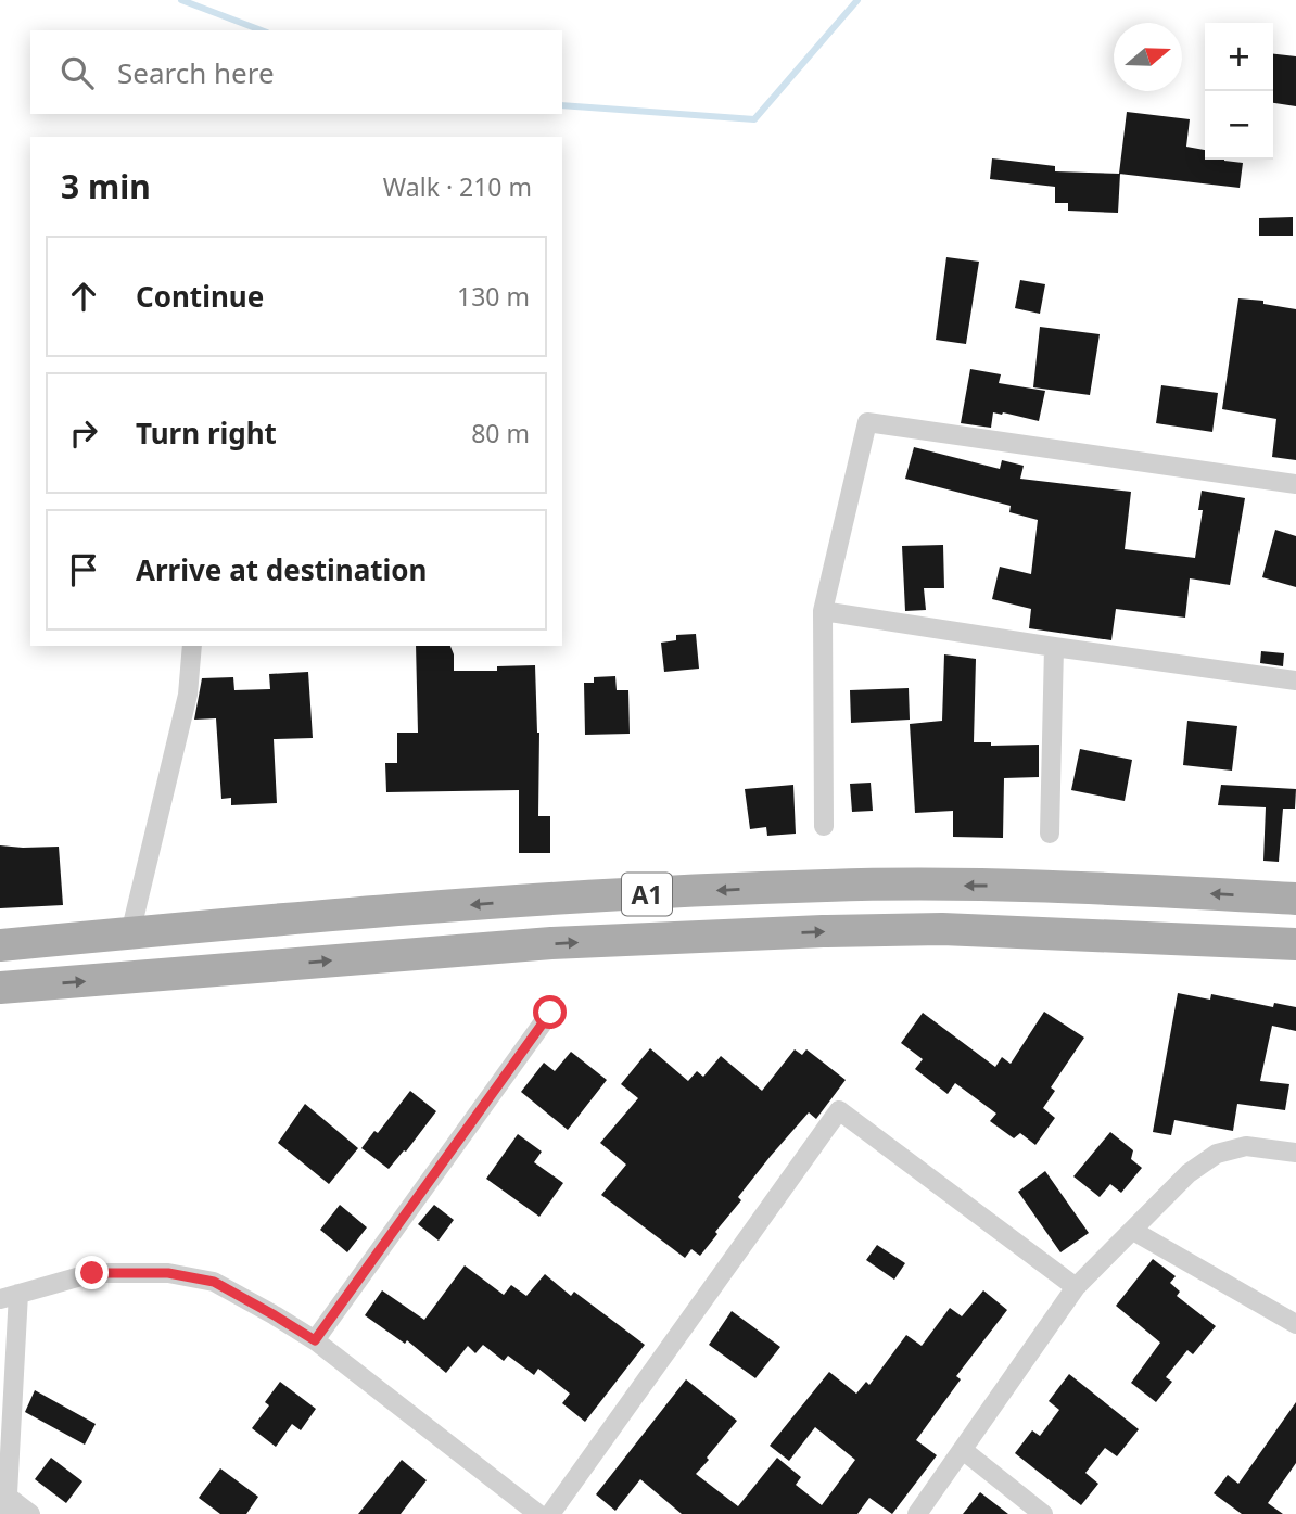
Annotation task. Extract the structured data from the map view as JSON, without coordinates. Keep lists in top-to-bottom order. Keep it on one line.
{"streets":{"main road":["A1"]},"north":"right","page":{"map_buttons":["+","−"],"search":"Search here","heading":["3 min","Walk · 210 m"],"list":[["Continue","130 m"],["Turn right","80 m"],"Arrive at destination"]}}
